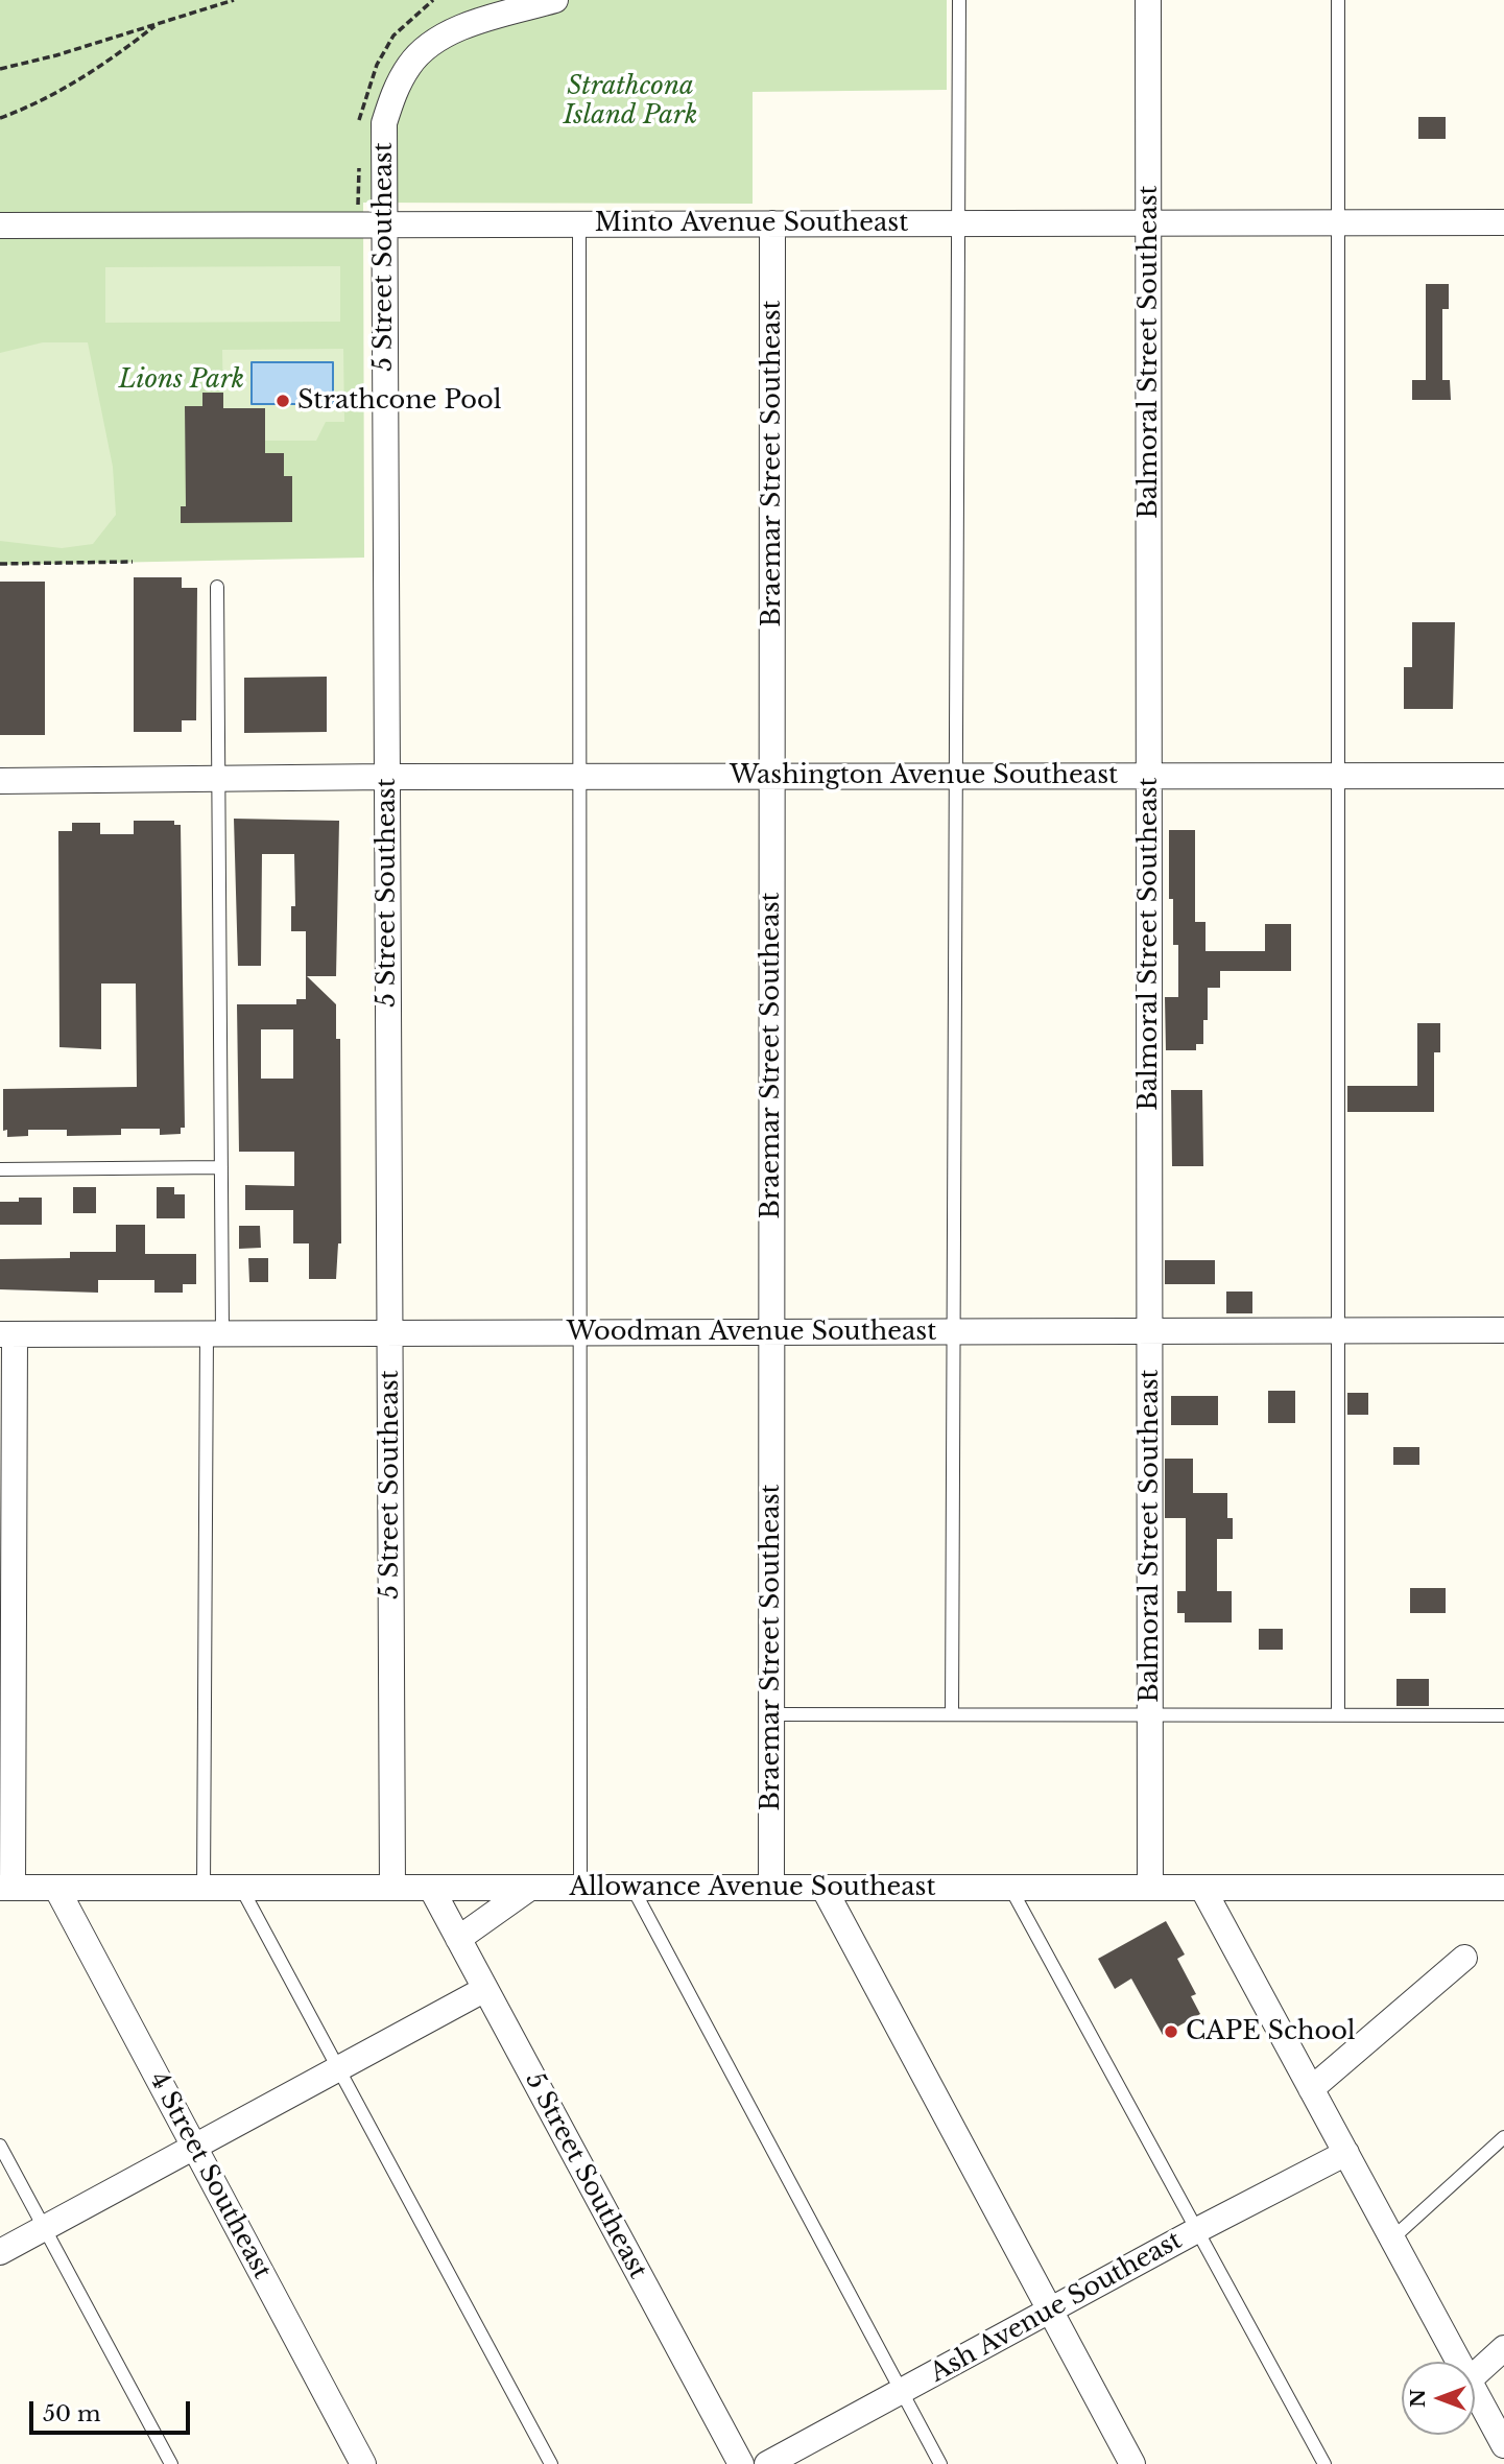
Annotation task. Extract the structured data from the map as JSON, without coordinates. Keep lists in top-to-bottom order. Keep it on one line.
{"streets":{"street":["Minto Avenue Southeast","5 Street Southeast","Balmoral Street Southeast","Braemar Street Southeast","Washington Avenue Southeast","Woodman Avenue Southeast","Allowance Avenue Southeast","4 Street Southeast","Ash Avenue Southeast"]},"crossings":[["Minto Avenue Southeast","5 Street Southeast"],["Minto Avenue Southeast","Balmoral Street Southeast"],["Minto Avenue Southeast","Braemar Street Southeast"],["5 Street Southeast","Washington Avenue Southeast"],["5 Street Southeast","Woodman Avenue Southeast"],["5 Street Southeast","Allowance Avenue Southeast"],["Balmoral Street Southeast","Washington Avenue Southeast"],["Balmoral Street Southeast","Woodman Avenue Southeast"],["Balmoral Street Southeast","Allowance Avenue Southeast"],["Braemar Street Southeast","Washington Avenue Southeast"],["Braemar Street Southeast","Woodman Avenue Southeast"],["Braemar Street Southeast","Allowance Avenue Southeast"],["Allowance Avenue Southeast","4 Street Southeast"]],"parks":["Strathcona Island Park","Lions Park"],"places":["Strathcone Pool","CAPE School"],"scale_bar":"50 m","north":"left"}
